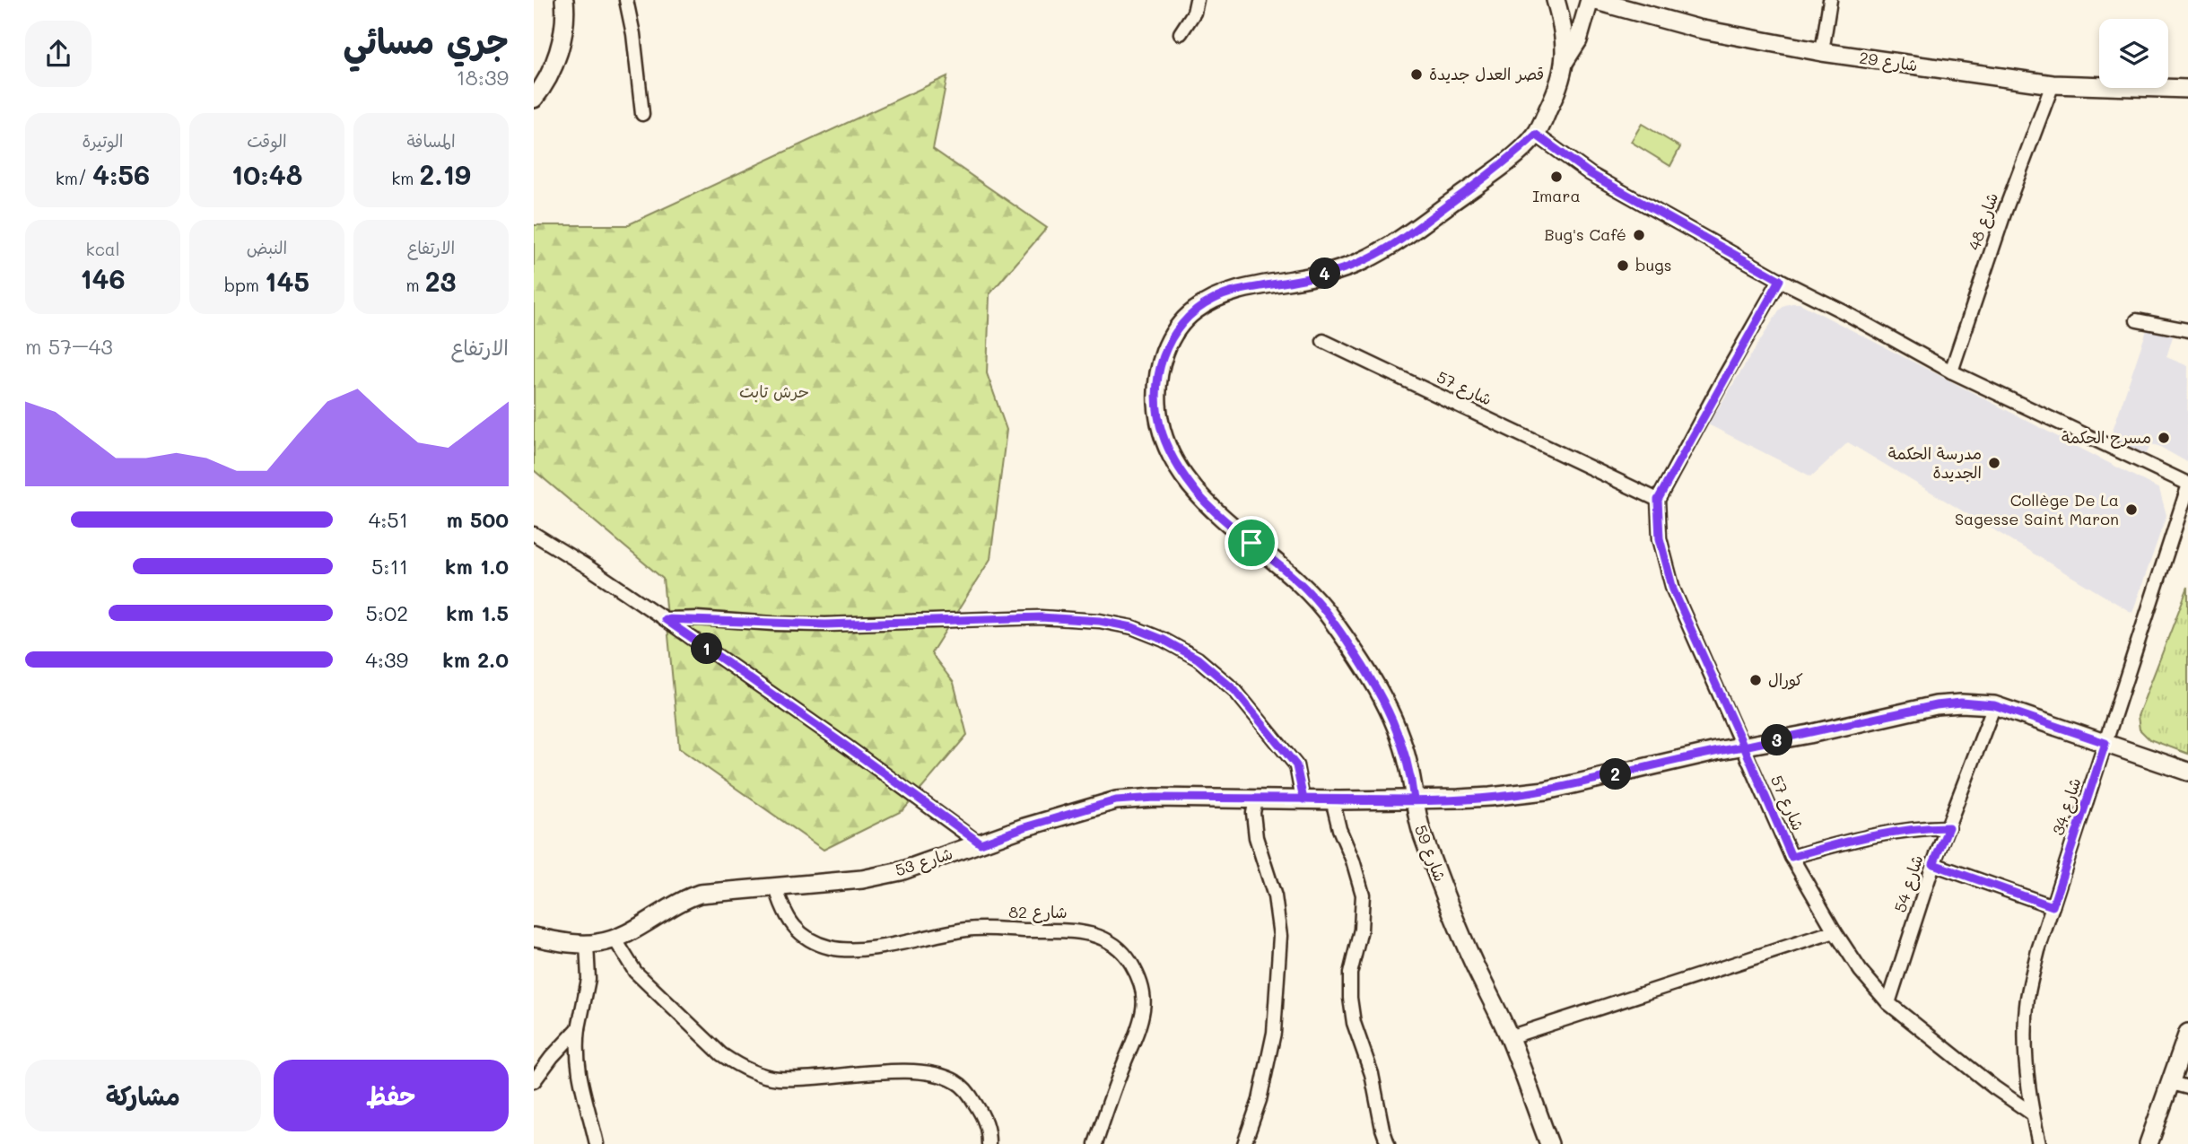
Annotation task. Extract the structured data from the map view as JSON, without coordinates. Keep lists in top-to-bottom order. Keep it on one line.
{"streets":{"street":["شارع 29","شارع 48","شارع 57","شارع 34","شارع 59","شارع 53","شارع 54","شارع 82"]},"crossings":[["شارع 29","شارع 48"],["شارع 57","شارع 34"],["شارع 57","شارع 53"],["شارع 57","شارع 54"],["شارع 34","شارع 53"],["شارع 59","شارع 53"],["شارع 53","شارع 54"],["شارع 53","شارع 82"]],"parks":["حرش تابت"],"places":["قصر العدل جديدة","Imara","Bug's Café","bugs","مسرح الحكمة","مدرسة الحكمة الجديدة","Collège De La Sagesse Saint Maron","كورال"],"page":{"heading":["جري مسائي","18:39"],"stats":[["المسافة","2.19 km"],["الوقت","10:48"],["الوتيرة","4:56 /km"],["الارتفاع","23 m"],["النبض","145 bpm"],["kcal","146"]],"pins":["4","1","3","2"],"chart":["الارتفاع","43–57 m"],"list":[{"name":"500 m","note":"4:51"},{"name":"1.0 km","note":"5:11"},{"name":"1.5 km","note":"5:02"},{"name":"2.0 km","note":"4:39"}],"buttons":["حفظ","مشاركة"]}}
